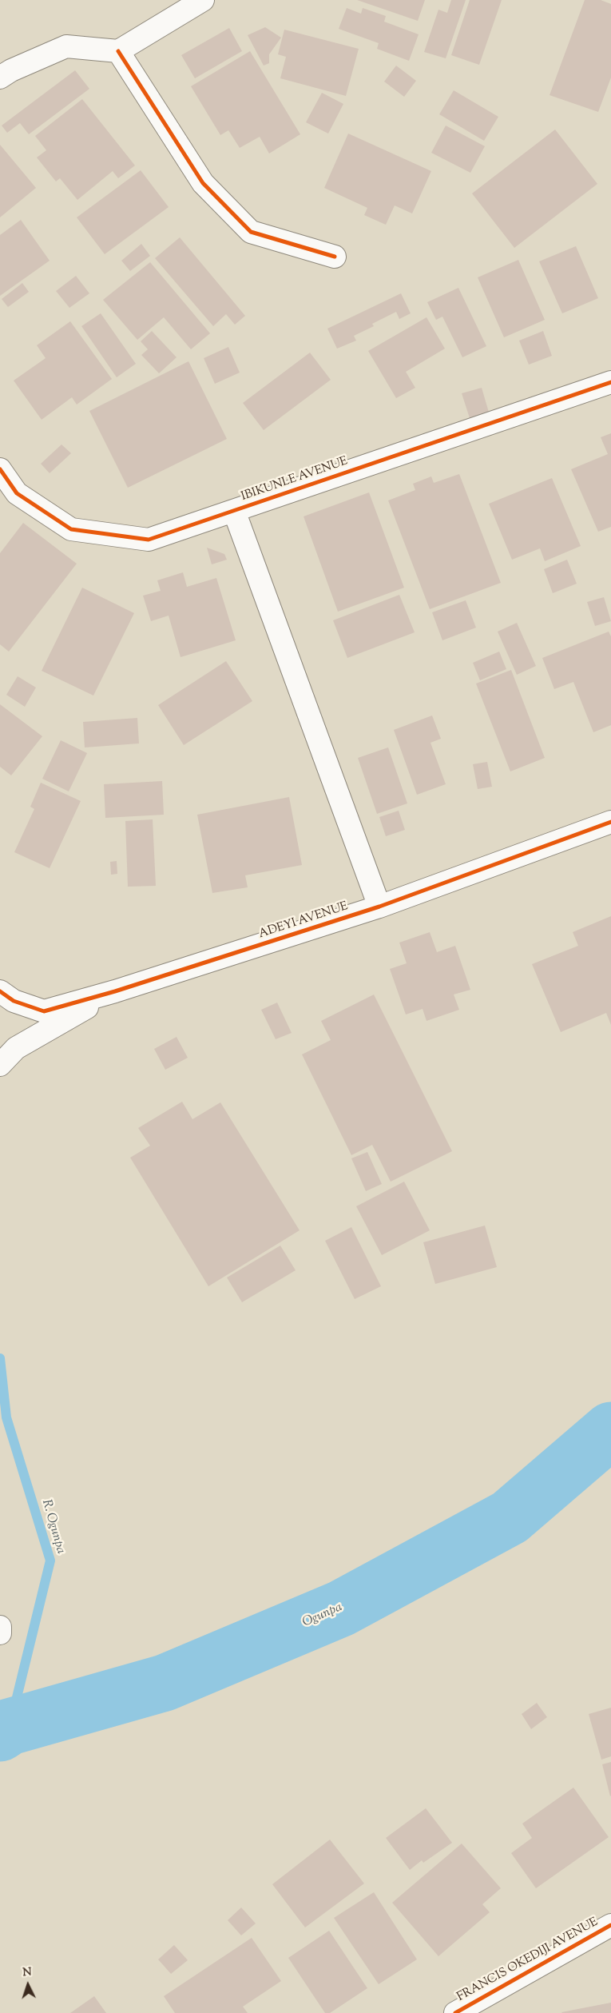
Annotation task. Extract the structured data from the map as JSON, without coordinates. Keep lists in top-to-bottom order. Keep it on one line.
{"streets":{"street":["IBIKUNLE AVENUE","ADEYI AVENUE","FRANCIS OKEDIJI AVENUE"]},"water":["R. Ogunpa","Ogunpa"],"north":"top"}
